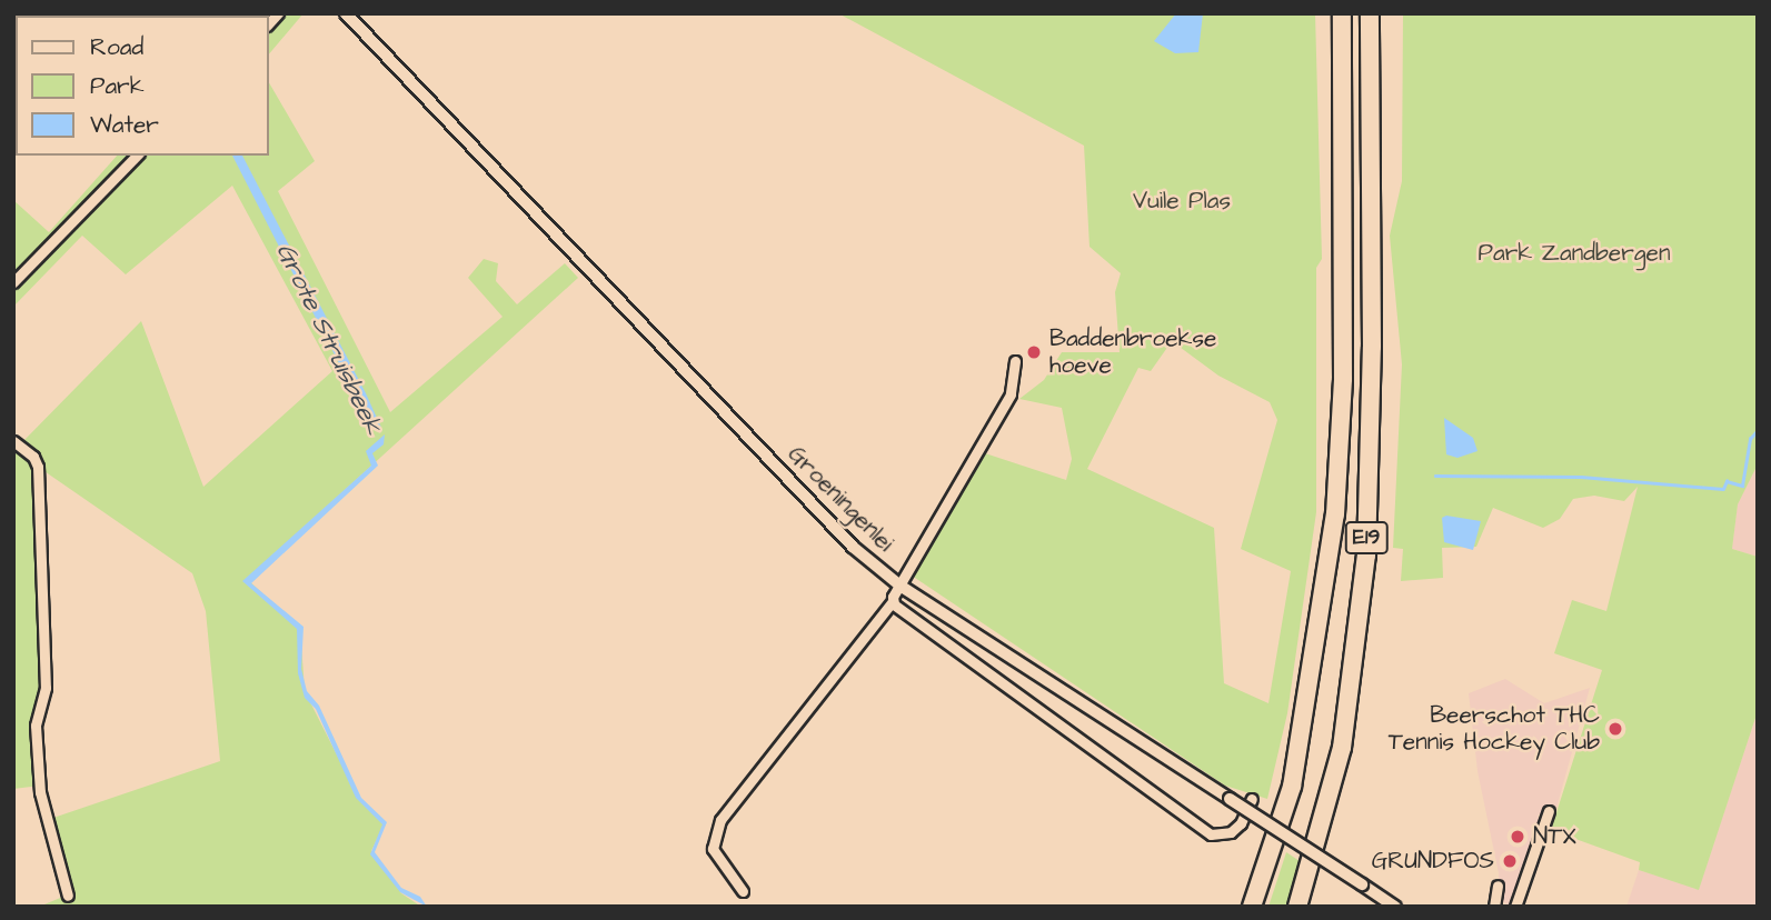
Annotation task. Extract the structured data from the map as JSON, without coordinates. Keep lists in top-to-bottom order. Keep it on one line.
{"streets":{"highway":["E19"],"street":["Groeningenlei"]},"water":["Grote Struisbeek"],"parks":["Vuile Plas","Park Zandbergen"],"places":["Baddenbroekse hoeve","Beerschot THC Tennis Hockey Club","NTX","GRUNDFOS"],"legend":["Road","Park","Water"]}
